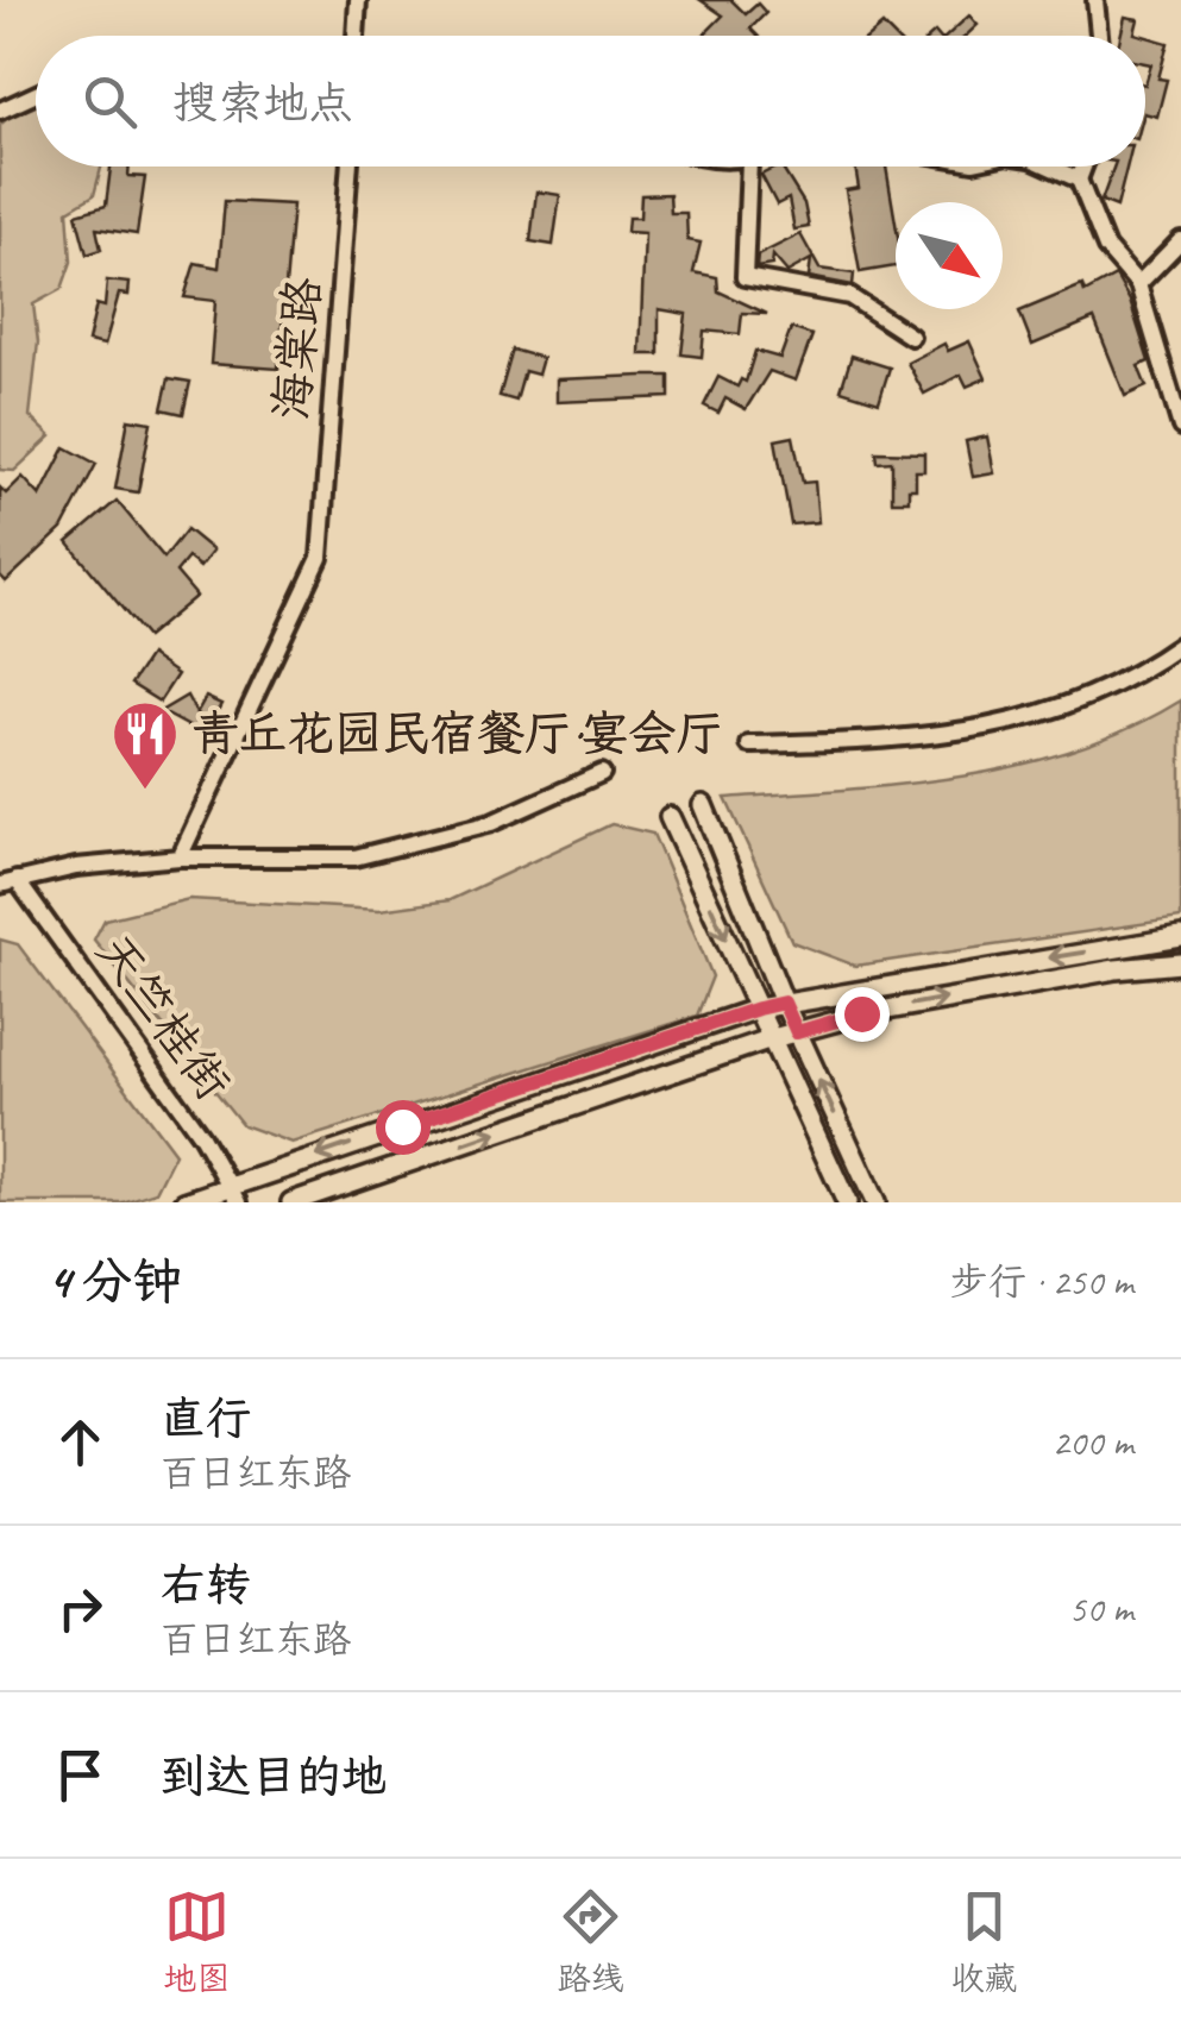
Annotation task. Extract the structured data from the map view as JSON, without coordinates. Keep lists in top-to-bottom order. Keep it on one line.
{"streets":{"street":["海棠路","天竺桂街"]},"places":{"restaurant":["青丘花园民宿餐厅·宴会厅"]},"north":"bottom right","page":{"search":"搜索地点","heading":["4 分钟","步行 · 250 m"],"list":[["直行","百日红东路","200 m"],["右转","百日红东路","50 m"],"到达目的地"],"nav":["地图","路线","收藏"]}}
